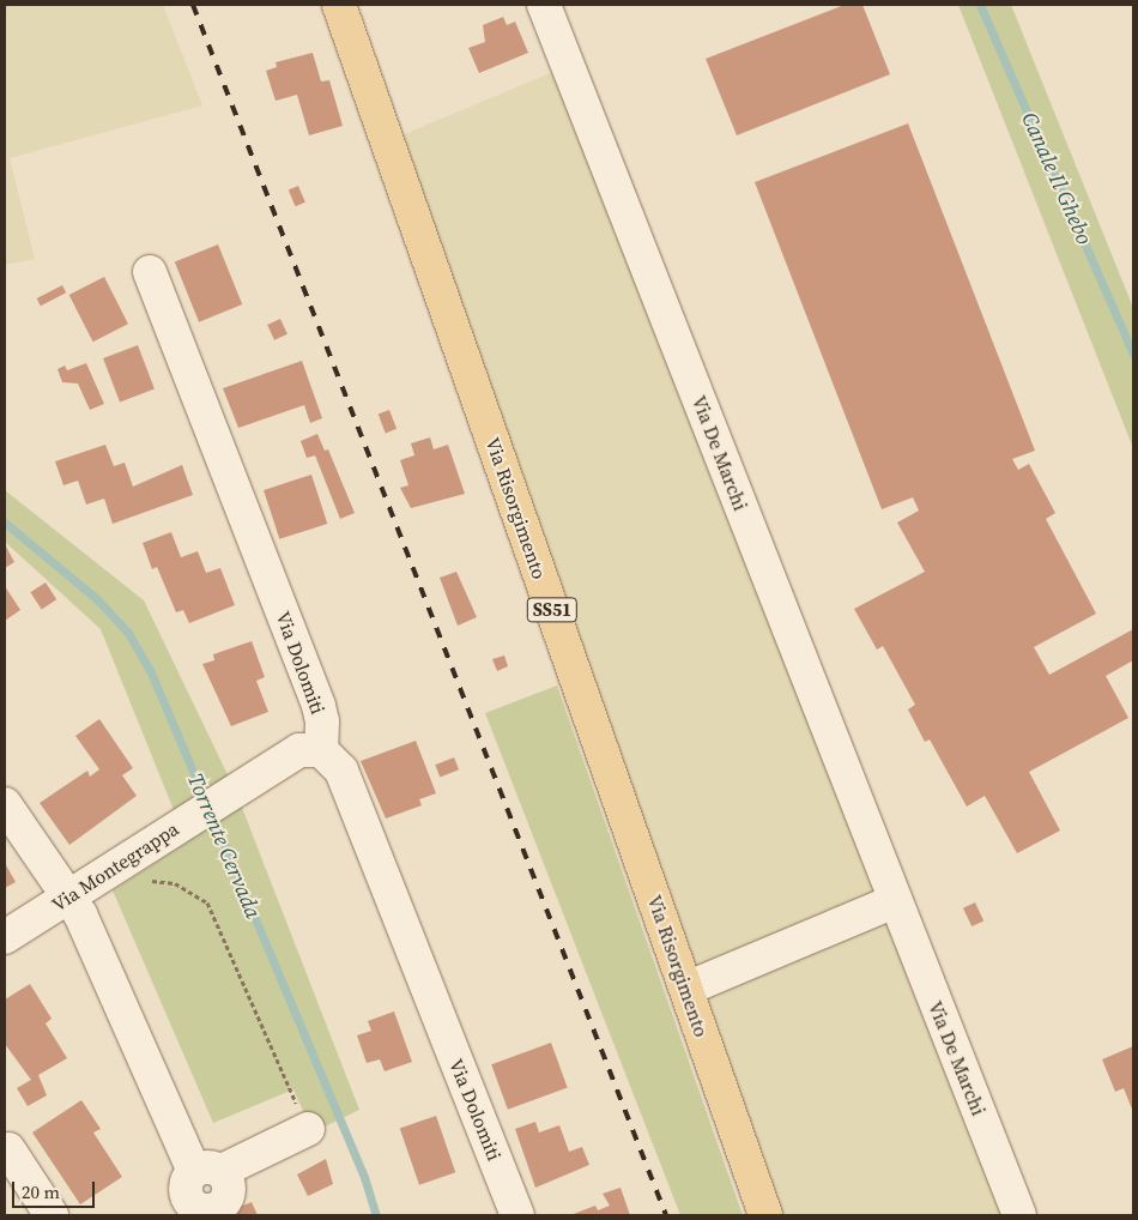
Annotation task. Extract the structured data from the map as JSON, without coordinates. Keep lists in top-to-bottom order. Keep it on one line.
{"streets":{"main road":["Via Risorgimento","SS51"],"street":["Via De Marchi","Via Dolomiti","Via Montegrappa"]},"crossings":[["Via Dolomiti","Via Montegrappa"]],"water":["Canale Il Ghebo","Torrente Cervada"],"scale_bar":"20 m"}
